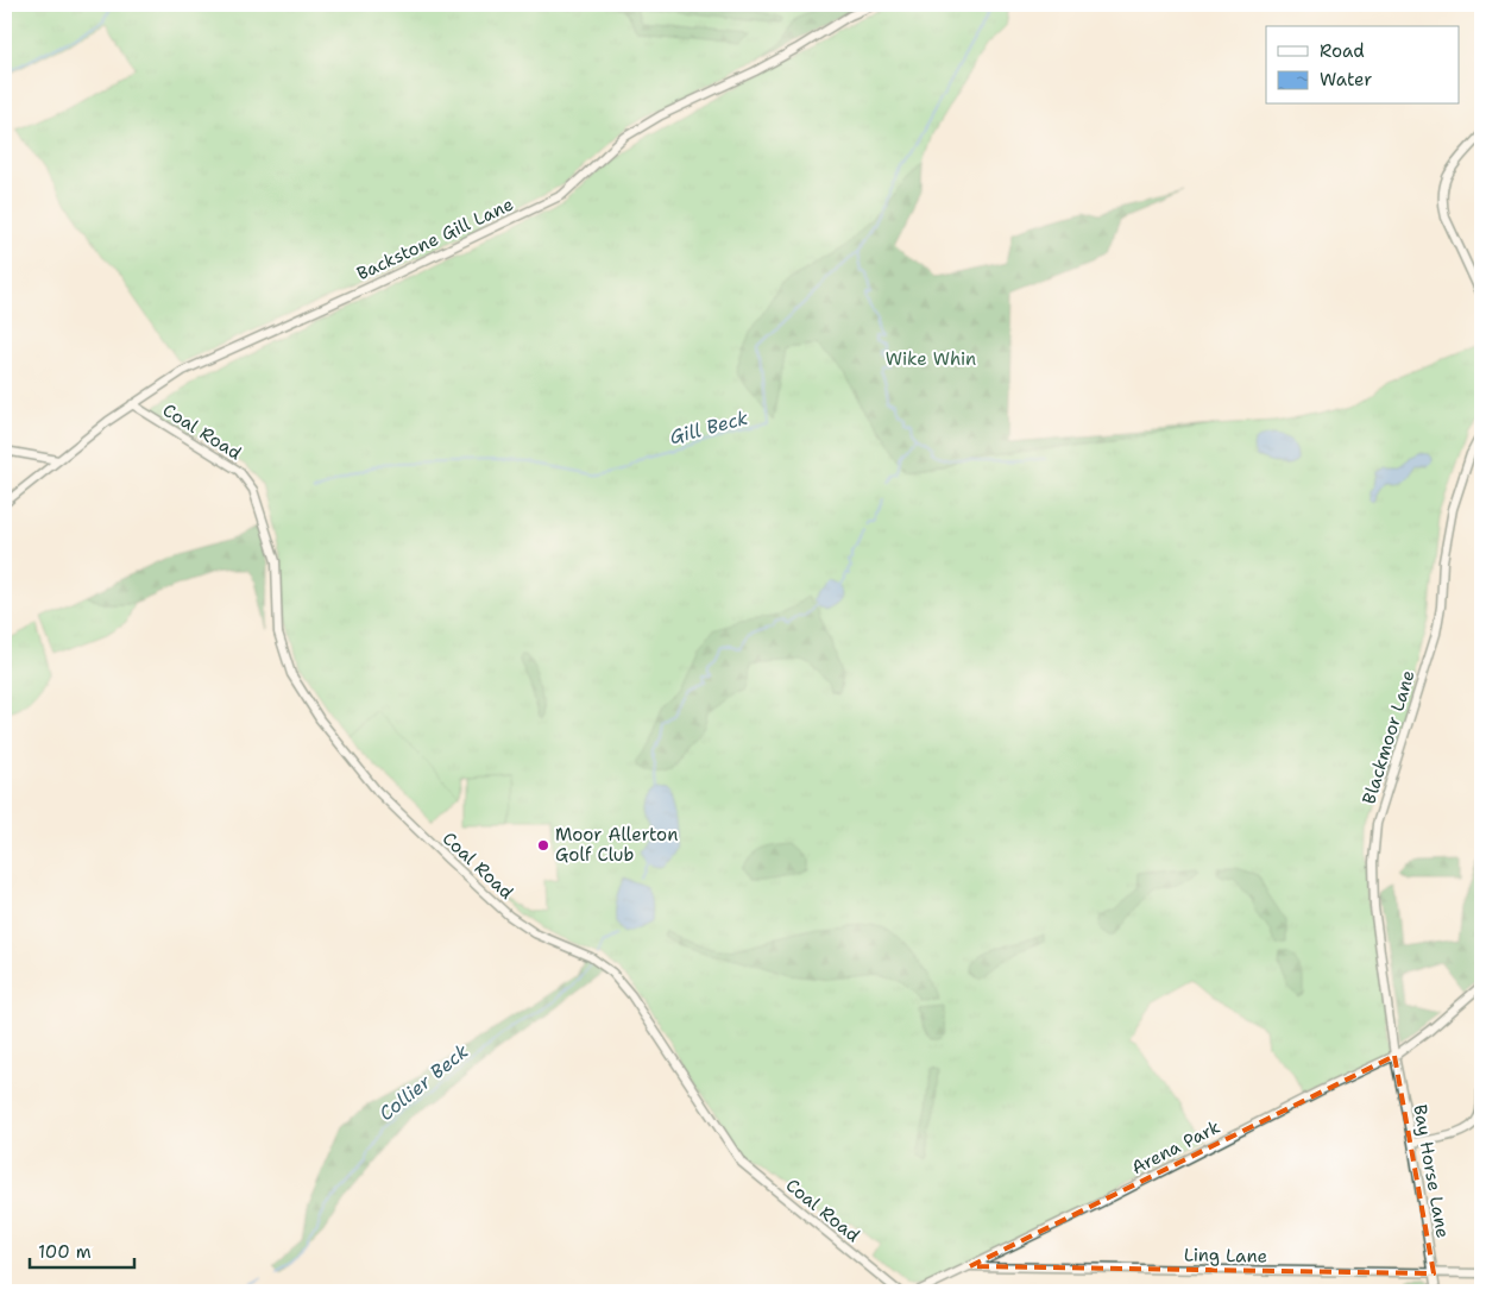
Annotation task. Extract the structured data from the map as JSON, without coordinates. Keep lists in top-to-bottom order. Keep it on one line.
{"streets":{"street":["Backstone Gill Lane","Coal Road","Blackmoor Lane","Arena Park","Bay Horse Lane","Ling Lane"]},"crossings":[["Backstone Gill Lane","Coal Road"],["Blackmoor Lane","Arena Park"],["Blackmoor Lane","Bay Horse Lane"],["Arena Park","Bay Horse Lane"],["Arena Park","Ling Lane"],["Bay Horse Lane","Ling Lane"]],"water":["Gill Beck","Collier Beck"],"parks":["Wike Whin"],"places":["Moor Allerton Golf Club"],"legend":["Road","Water"],"scale_bar":"100 m"}
